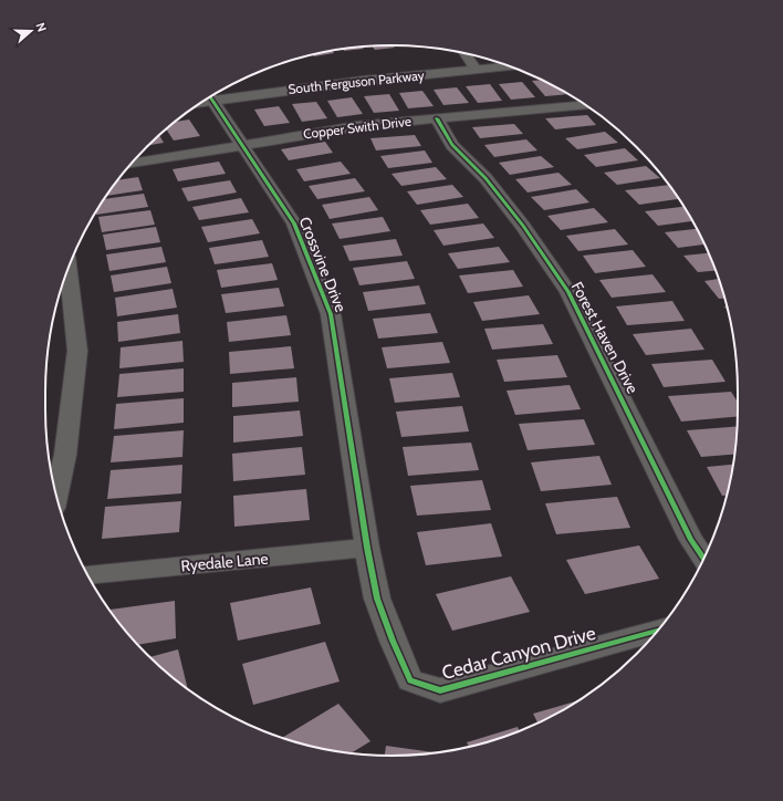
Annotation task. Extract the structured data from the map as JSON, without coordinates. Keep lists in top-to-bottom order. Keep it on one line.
{"streets":{"street":["South Ferguson Parkway","Copper Swith Drive","Crossvine Drive","Forest Haven Drive","Ryedale Lane","Cedar Canyon Drive"]},"crossings":[["Copper Swith Drive","Crossvine Drive"],["Copper Swith Drive","Forest Haven Drive"],["Crossvine Drive","Ryedale Lane"],["Crossvine Drive","Cedar Canyon Drive"],["Ryedale Lane","Cedar Canyon Drive"]],"north":"right"}
